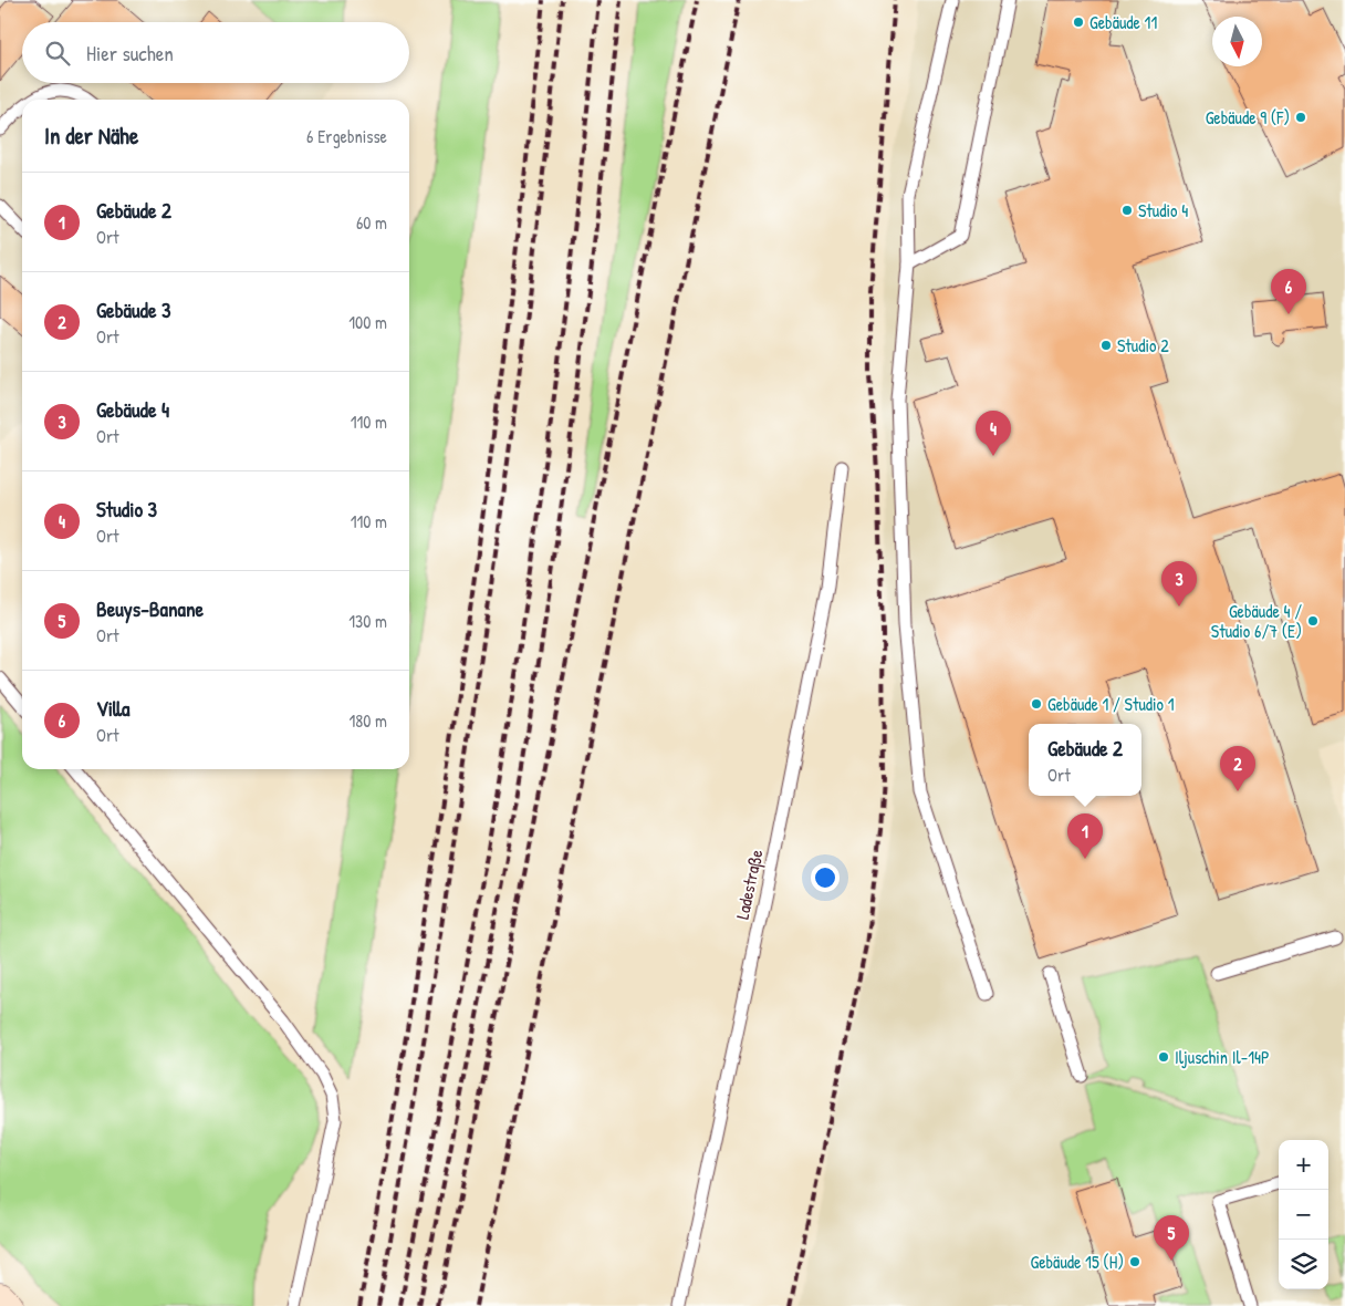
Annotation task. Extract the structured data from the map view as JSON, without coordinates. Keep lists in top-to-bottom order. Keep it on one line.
{"streets":{"lane":["Ladestraße"]},"places":["Gebäude 11","Gebäude 9 (F)","Studio 4","Studio 2","Gebäude 4 / Studio 6/7 (E)","Gebäude 1 / Studio 1","Iljuschin Il-14P","Gebäude 15 (H)"],"north":"bottom","page":{"search":"Hier suchen","heading":["In der Nähe","6 Ergebnisse"],"list":[{"mark":"1","name":"Gebäude 2","note":"Ort","value":"60 m"},{"mark":"2","name":"Gebäude 3","note":"Ort","value":"100 m"},{"mark":"3","name":"Gebäude 4","note":"Ort","value":"110 m"},{"mark":"4","name":"Studio 3","note":"Ort","value":"110 m"},{"mark":"5","name":"Beuys-Banane","note":"Ort","value":"130 m"},{"mark":"6","name":"Villa","note":"Ort","value":"180 m"}],"pins":["6","4","3","2","1","5"],"popup":["Gebäude 2","Ort"],"map_buttons":["+","−"]}}
